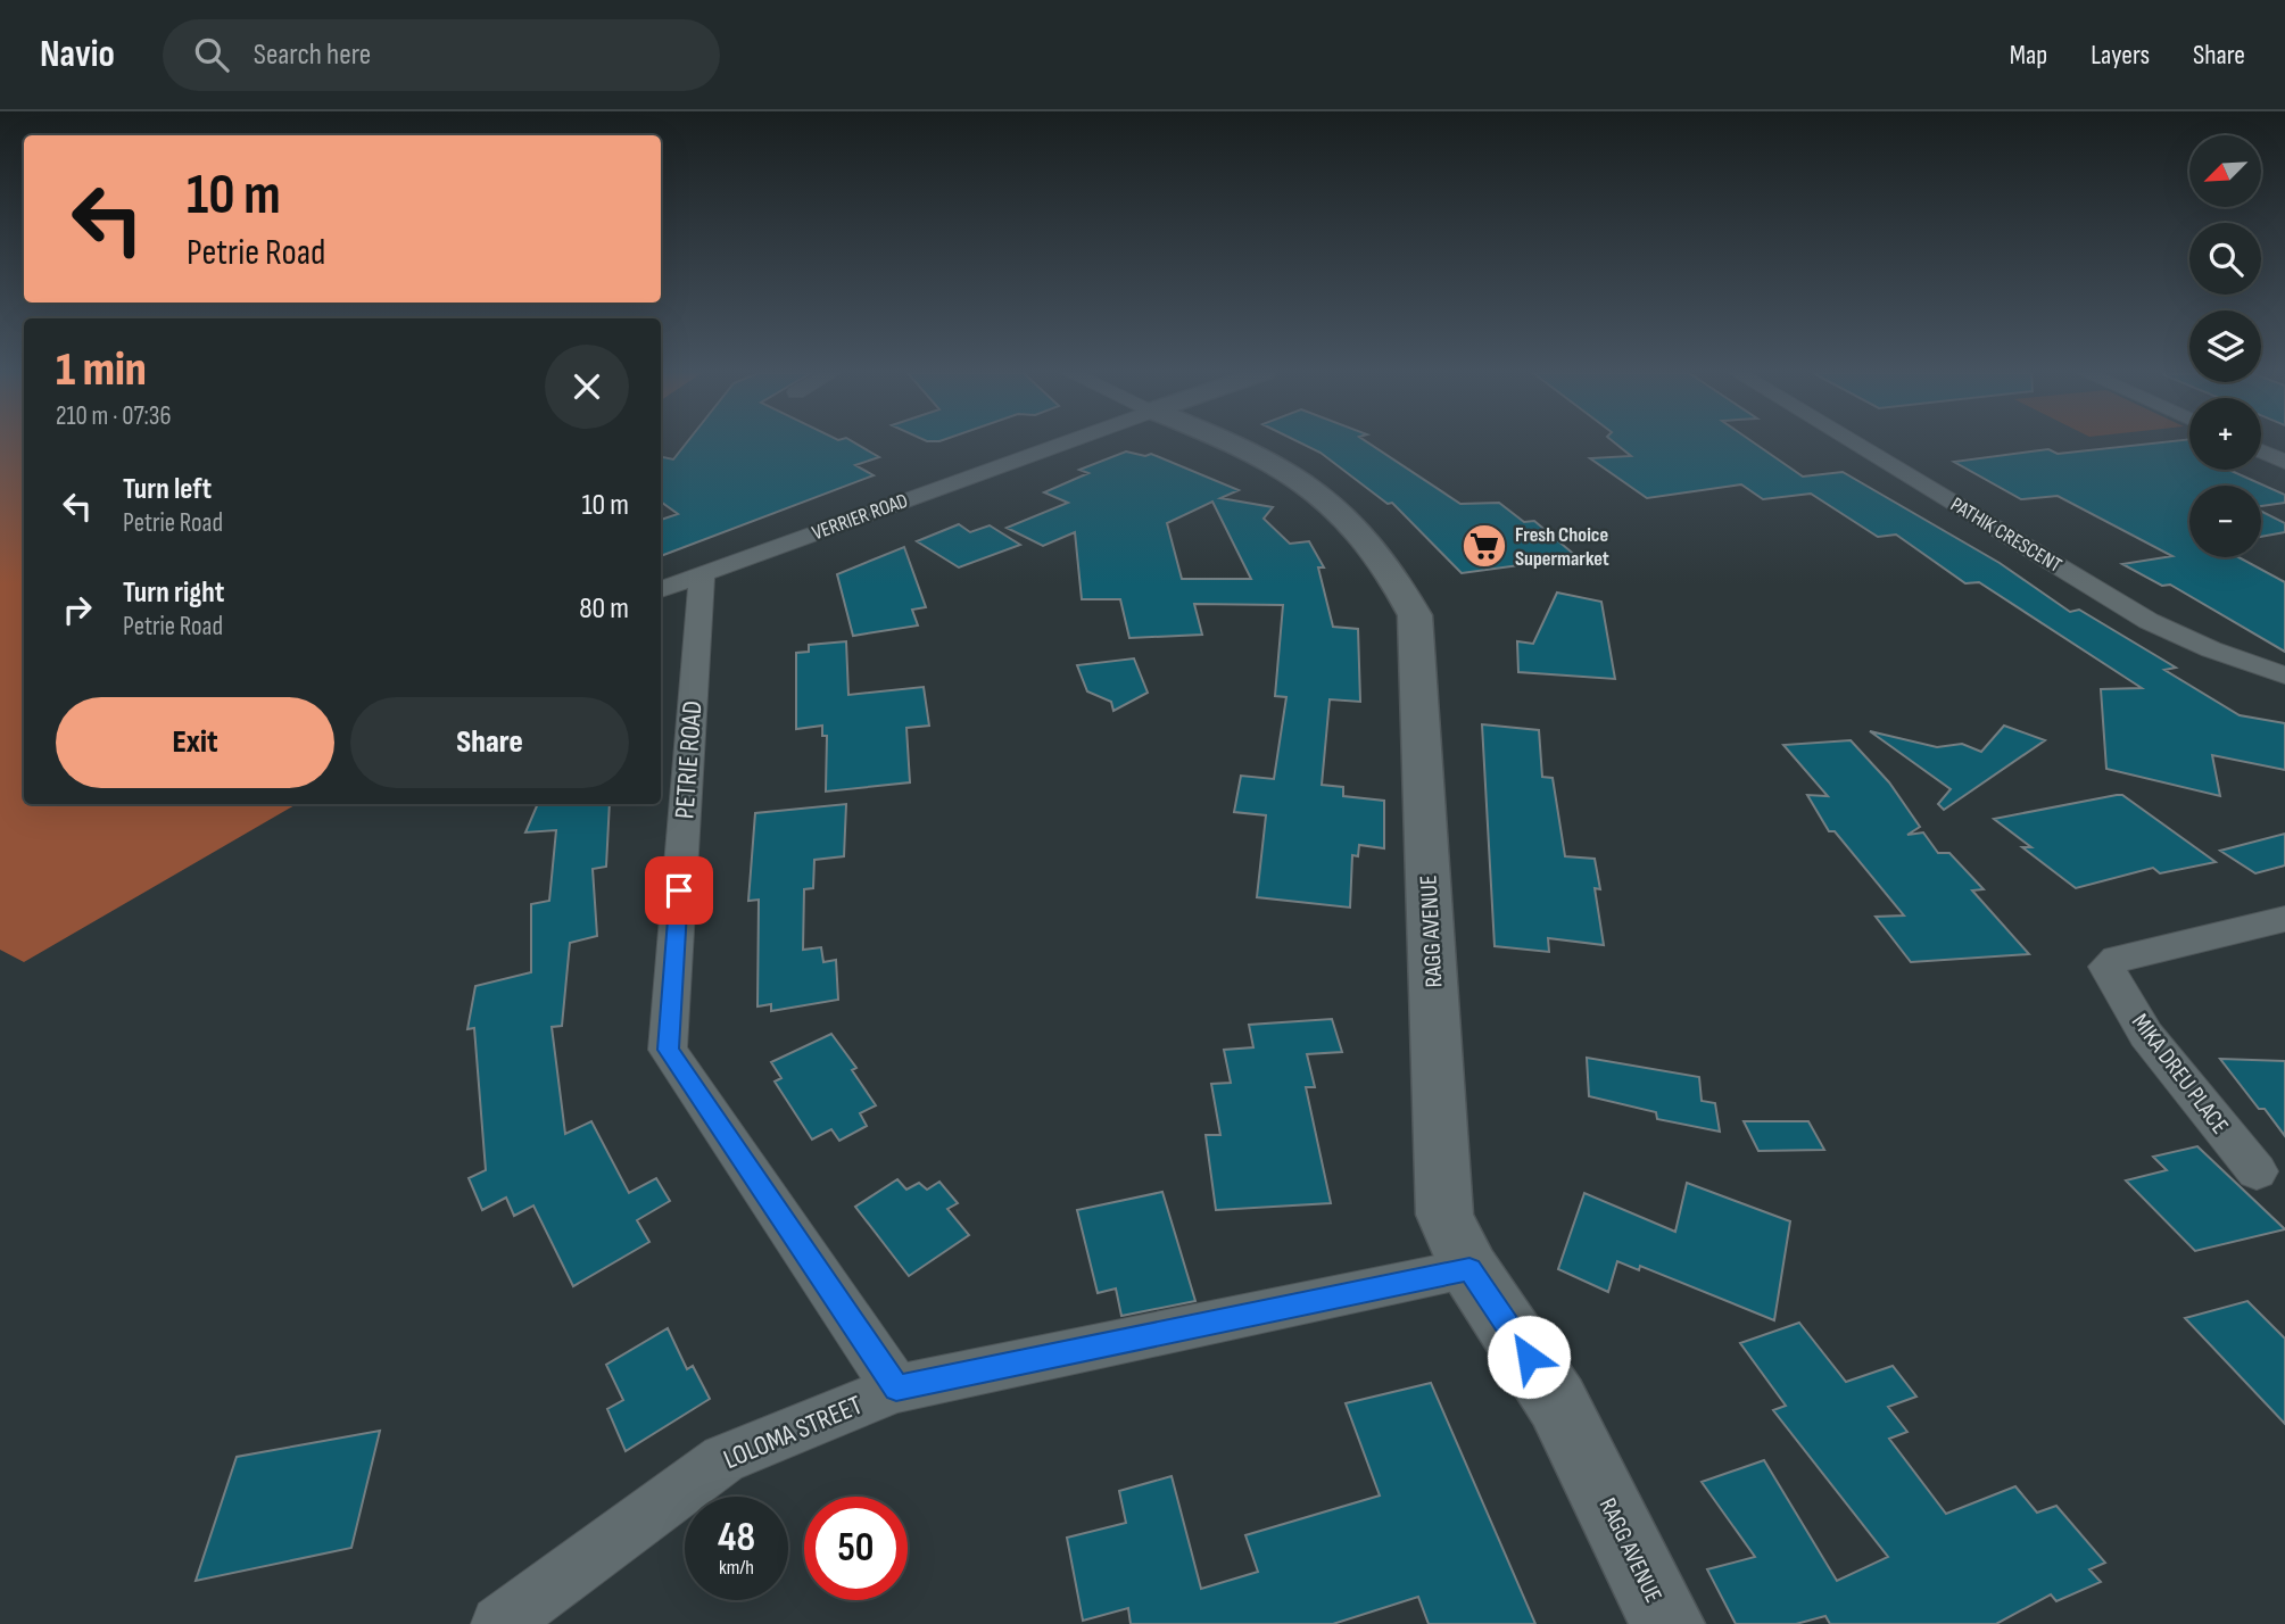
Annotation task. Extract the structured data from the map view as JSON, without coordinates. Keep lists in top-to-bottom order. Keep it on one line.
{"streets":{"main road":["RAGG AVENUE"],"street":["VERRIER ROAD","PATHIK CRESCENT","PETRIE ROAD","MIKA DREU PLACE","LOLOMA STREET"]},"crossings":[["VERRIER ROAD","PETRIE ROAD"],["PETRIE ROAD","LOLOMA STREET"]],"places":{"supermarket":["Fresh Choice Supermarket"]},"north":"bottom left","page":{"header":"Navio","search":"Search here","nav":["Map","Layers","Share"],"map_buttons":["+","−"],"turn":["10 m","Petrie Road"],"heading":["1 min","210 m · 07:36"],"list":[{"name":"Turn left","note":"Petrie Road","value":"10 m"},{"name":"Turn right","note":"Petrie Road","value":"80 m"}],"buttons":["Exit","Share"],"speed":"48 km/h","limit":"50"}}
